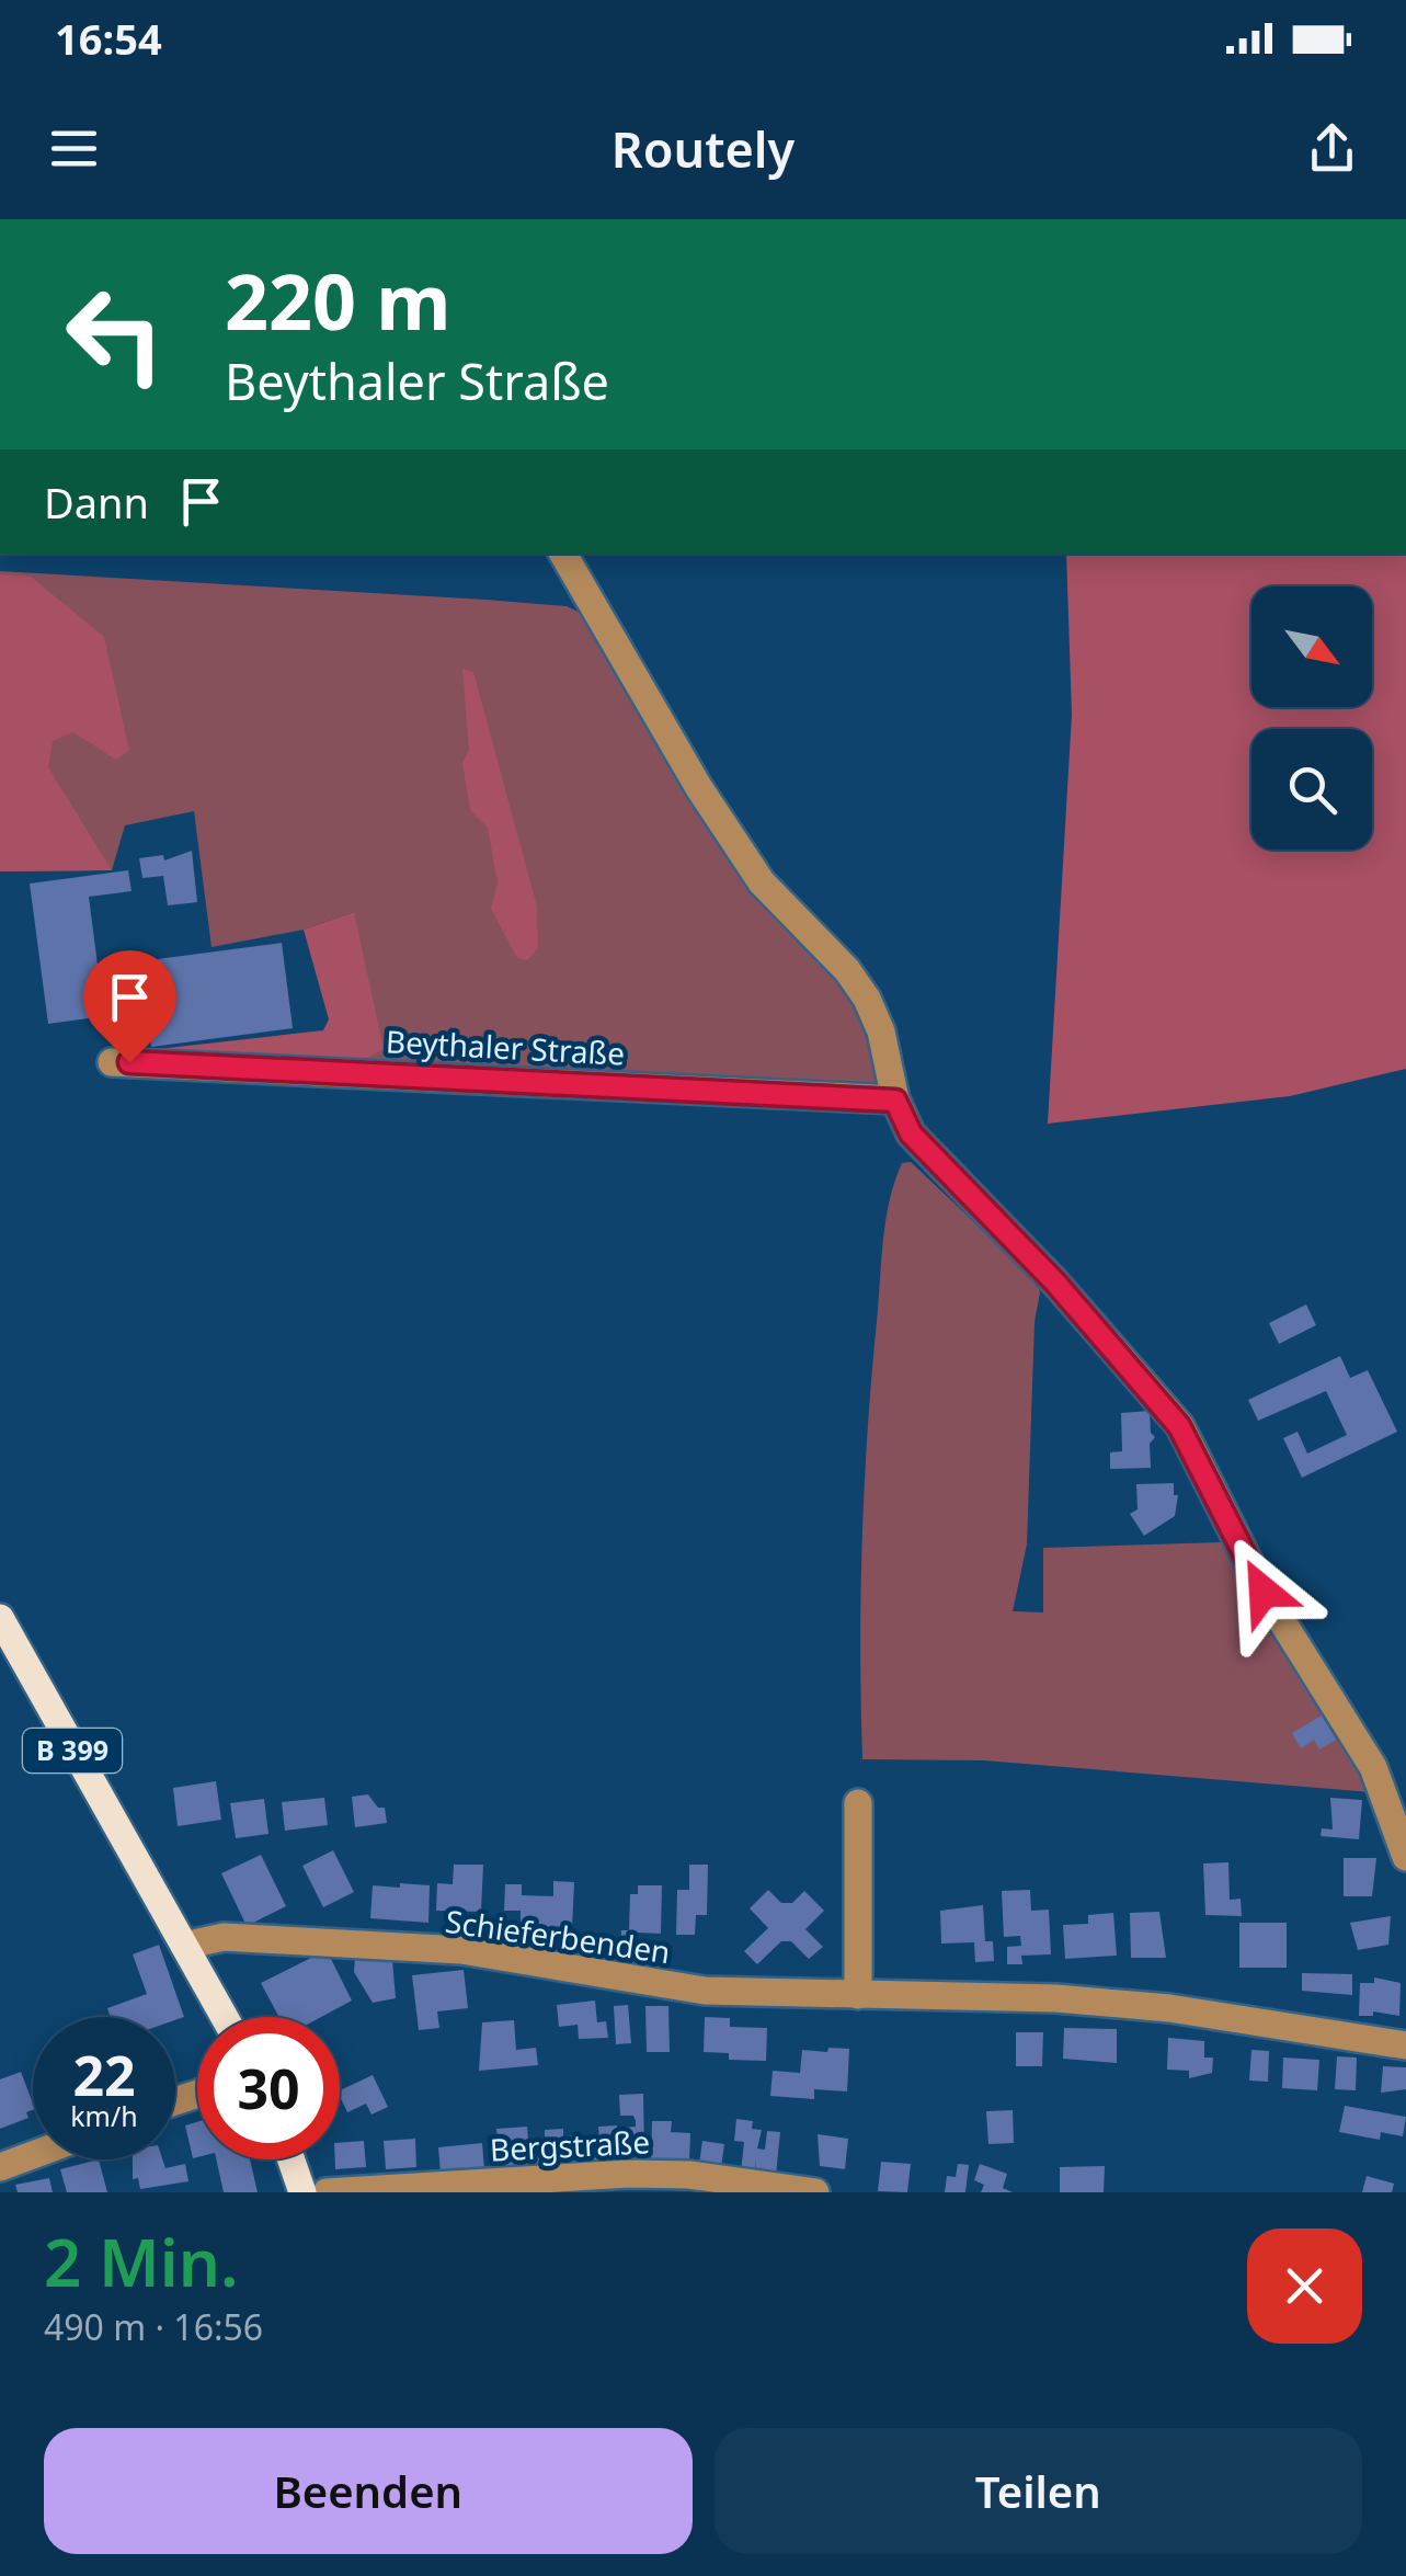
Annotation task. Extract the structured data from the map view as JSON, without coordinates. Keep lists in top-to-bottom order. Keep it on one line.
{"streets":{"main road":["B 399"],"street":["Beythaler Straße","Schieferbenden","Bergstraße"]},"crossings":[["B 399","Schieferbenden"]],"north":"bottom right","page":{"status":"16:54","header":"Routely","turn":["220 m","Beythaler Straße"],"then":"Dann","speed":"22 km/h","limit":"30","heading":["2 Min.","490 m · 16:56"],"buttons":["Beenden","Teilen"]}}
